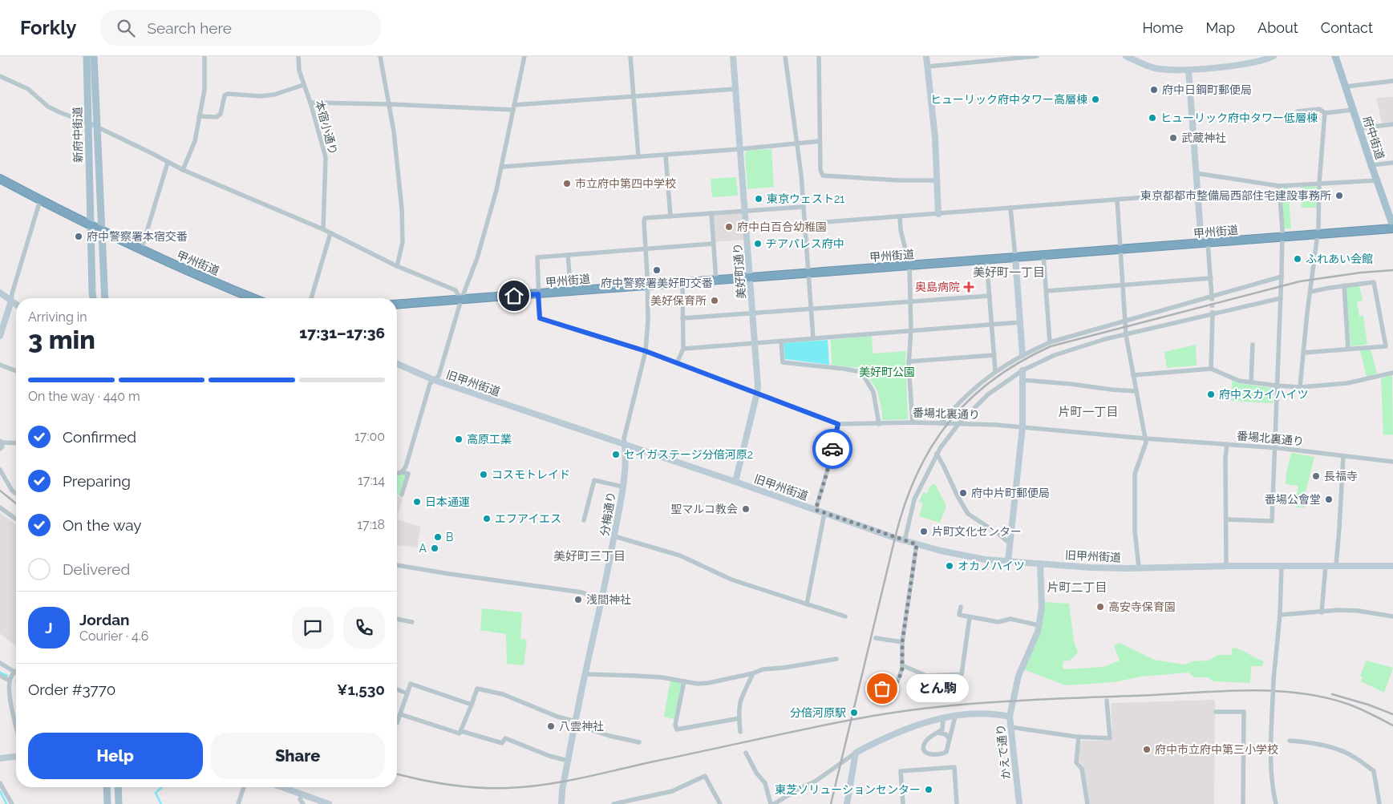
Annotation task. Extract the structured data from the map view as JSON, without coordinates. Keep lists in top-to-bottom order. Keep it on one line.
{"streets":{"highway":["甲州街道"],"main road":["新府中街道","府中街道"],"street":["本宿小通り","美好町通り","旧甲州街道","番場北裏通り","分梅通り","かえで通り"]},"crossings":[["新府中街道","甲州街道"],["府中街道","甲州街道"],["甲州街道","美好町通り"],["甲州街道","番場北裏通り"],["甲州街道","分梅通り"],["美好町通り","旧甲州街道"],["美好町通り","番場北裏通り"],["旧甲州街道","分梅通り"],["番場北裏通り","分梅通り"]],"districts":["美好町一丁目","片町一丁目","美好町三丁目","片町二丁目"],"parks":["美好町公園"],"places":{"other":["府中日鋼町郵便局","ヒューリック府中タワー高層棟","ヒューリック府中タワー低層棟","武蔵神社","市立府中第四中学校","東京都都市整備局西部住宅建設事務所","東京ウェスト21","府中白百合幼稚園","府中警察署本宿交番","ヂアパレス府中","ふれあい会館","府中警察署美好町交番","美好保育所","府中スカイハイツ","高原工業","セイガステージ分倍河原2","コスモトレイド","長福寺","府中片町郵便局","番場公會堂","日本通運","聖マルコ教会","エフアイエス","片町文化センター","B","A","オカノハイツ","浅間神社","高安寺保育園","とん駒","分倍河原駅","八雲神社","府中市立府中第三小学校","東芝ソリューションセンター"],"health":["奥島病院"]},"page":{"header":"Forkly","search":"Search here","nav":["Home","Map","About","Contact"],"heading":["3 min","Arriving in","17:31–17:36"],"panel":["Jordan","Courier · 4.6","Order #3770","¥1,530"],"bar":"On the way · 440 m","list":[["Confirmed","17:00"],["Preparing","17:14"],["On the way","17:18"],"Delivered"],"round":"J","bubble":"とん駒","buttons":["Help","Share"]}}
